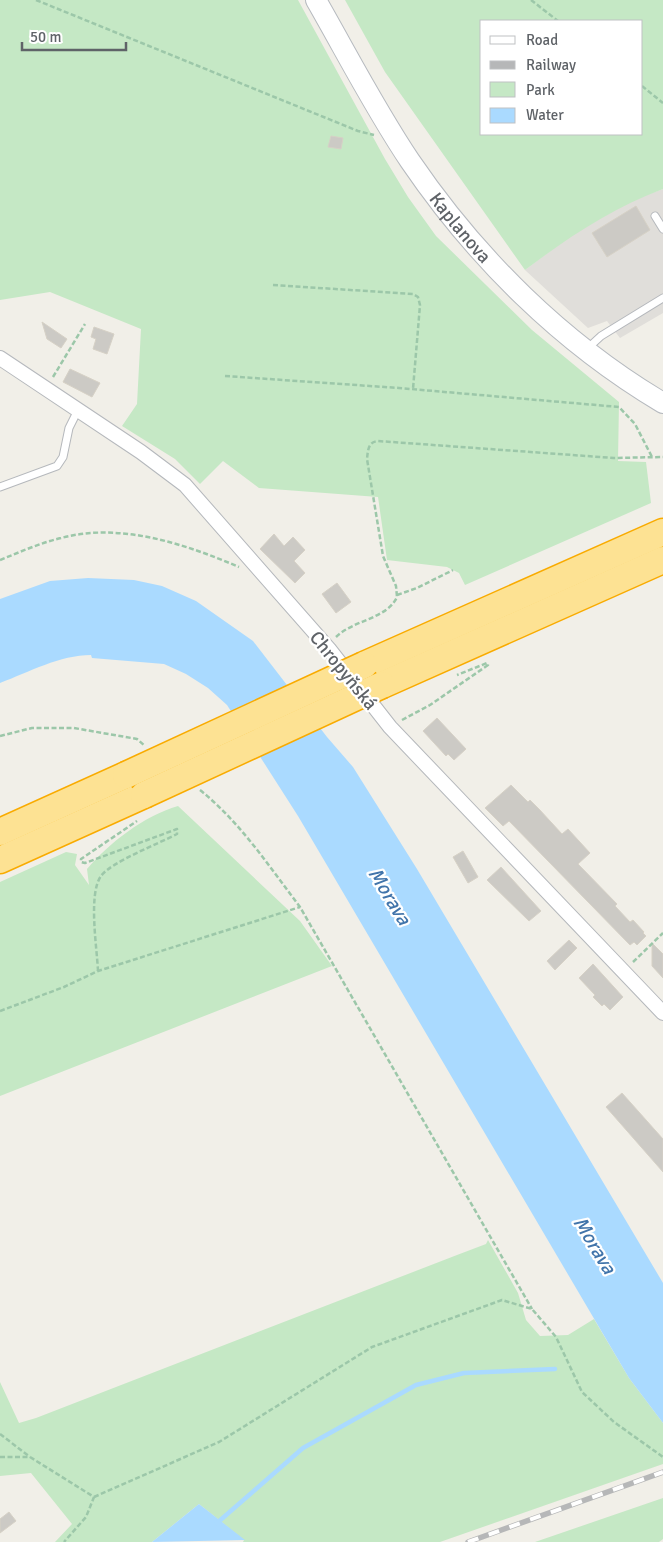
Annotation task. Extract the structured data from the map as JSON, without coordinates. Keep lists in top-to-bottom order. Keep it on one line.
{"streets":{"main road":["Kaplanova"],"street":["Chropyňská"]},"water":["Morava"],"legend":["Road","Railway","Park","Water"],"scale_bar":"50 m"}
